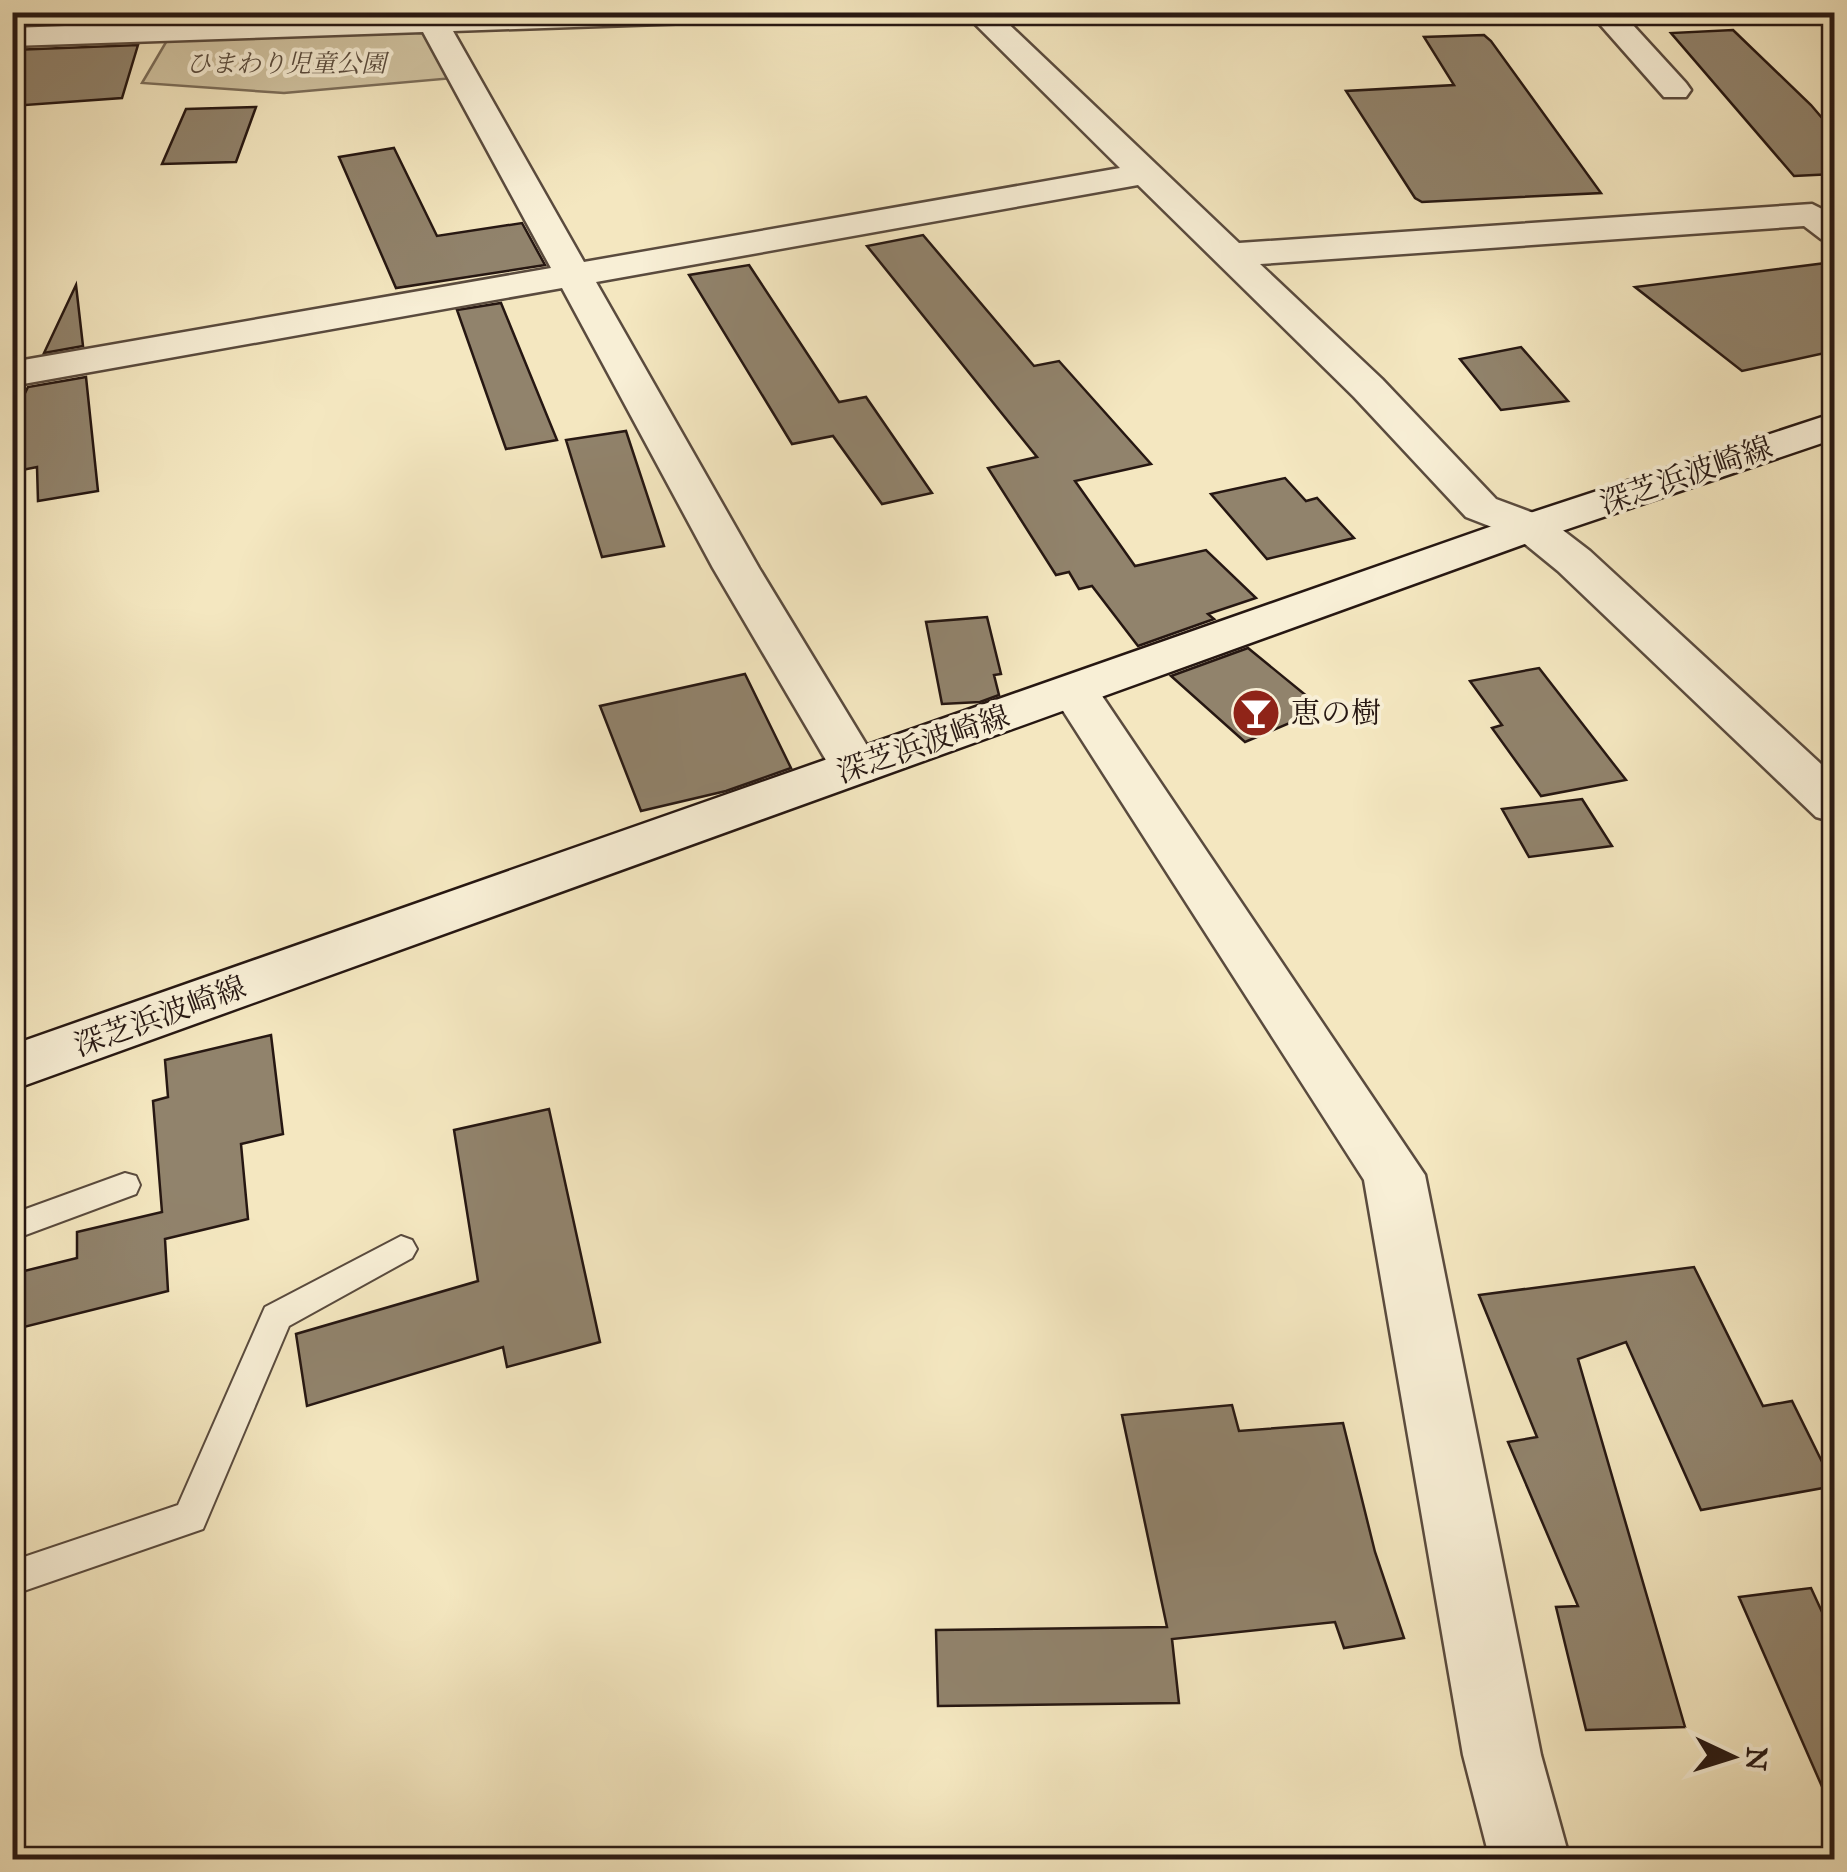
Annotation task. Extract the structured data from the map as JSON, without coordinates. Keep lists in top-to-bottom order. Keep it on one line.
{"streets":{"street":["深芝浜波崎線"]},"parks":["ひまわり児童公園"],"places":{"bar":["恵の樹"]},"north":"right"}
